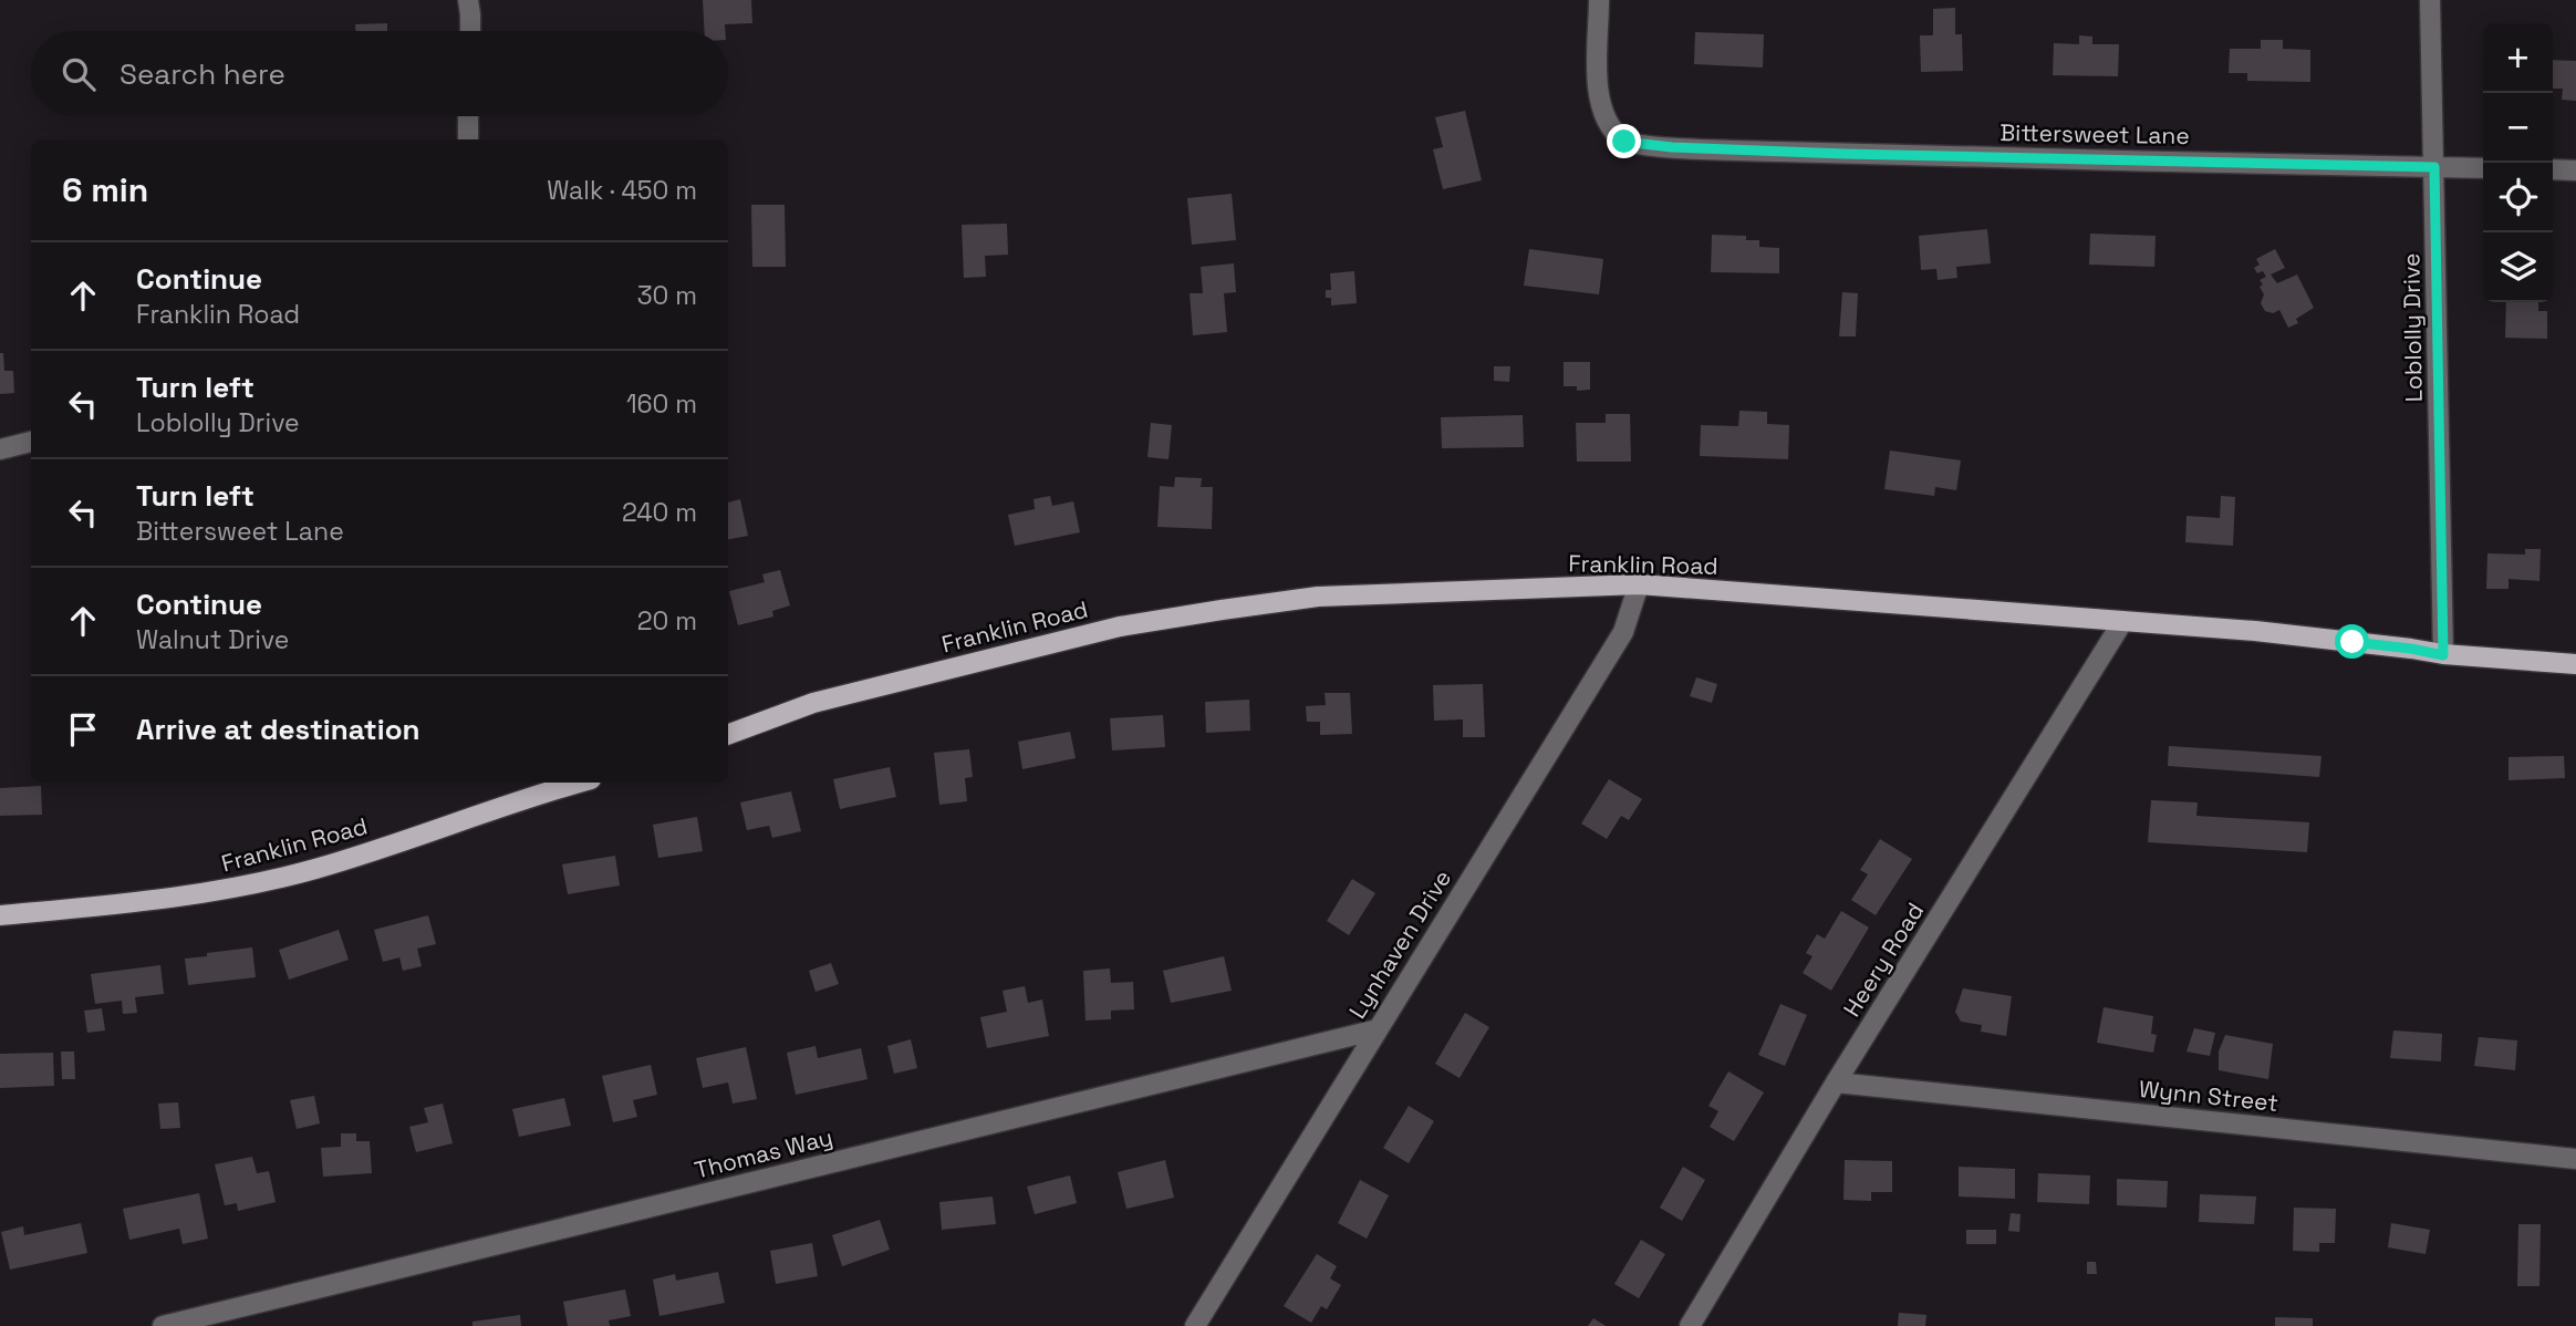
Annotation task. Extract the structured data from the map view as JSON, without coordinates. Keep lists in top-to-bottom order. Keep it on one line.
{"streets":{"main road":["Franklin Road"],"street":["Bittersweet Lane","Loblolly Drive","Lynhaven Drive","Heery Road","Wynn Street","Thomas Way"]},"crossings":[["Bittersweet Lane","Loblolly Drive"],["Loblolly Drive","Franklin Road"],["Franklin Road","Lynhaven Drive"],["Franklin Road","Heery Road"],["Lynhaven Drive","Thomas Way"],["Heery Road","Wynn Street"]],"page":{"map_buttons":["+","−"],"search":"Search here","heading":["6 min","Walk · 450 m"],"list":[["Continue","Franklin Road","30 m"],["Turn left","Loblolly Drive","160 m"],["Turn left","Bittersweet Lane","240 m"],["Continue","Walnut Drive","20 m"],"Arrive at destination"]}}
